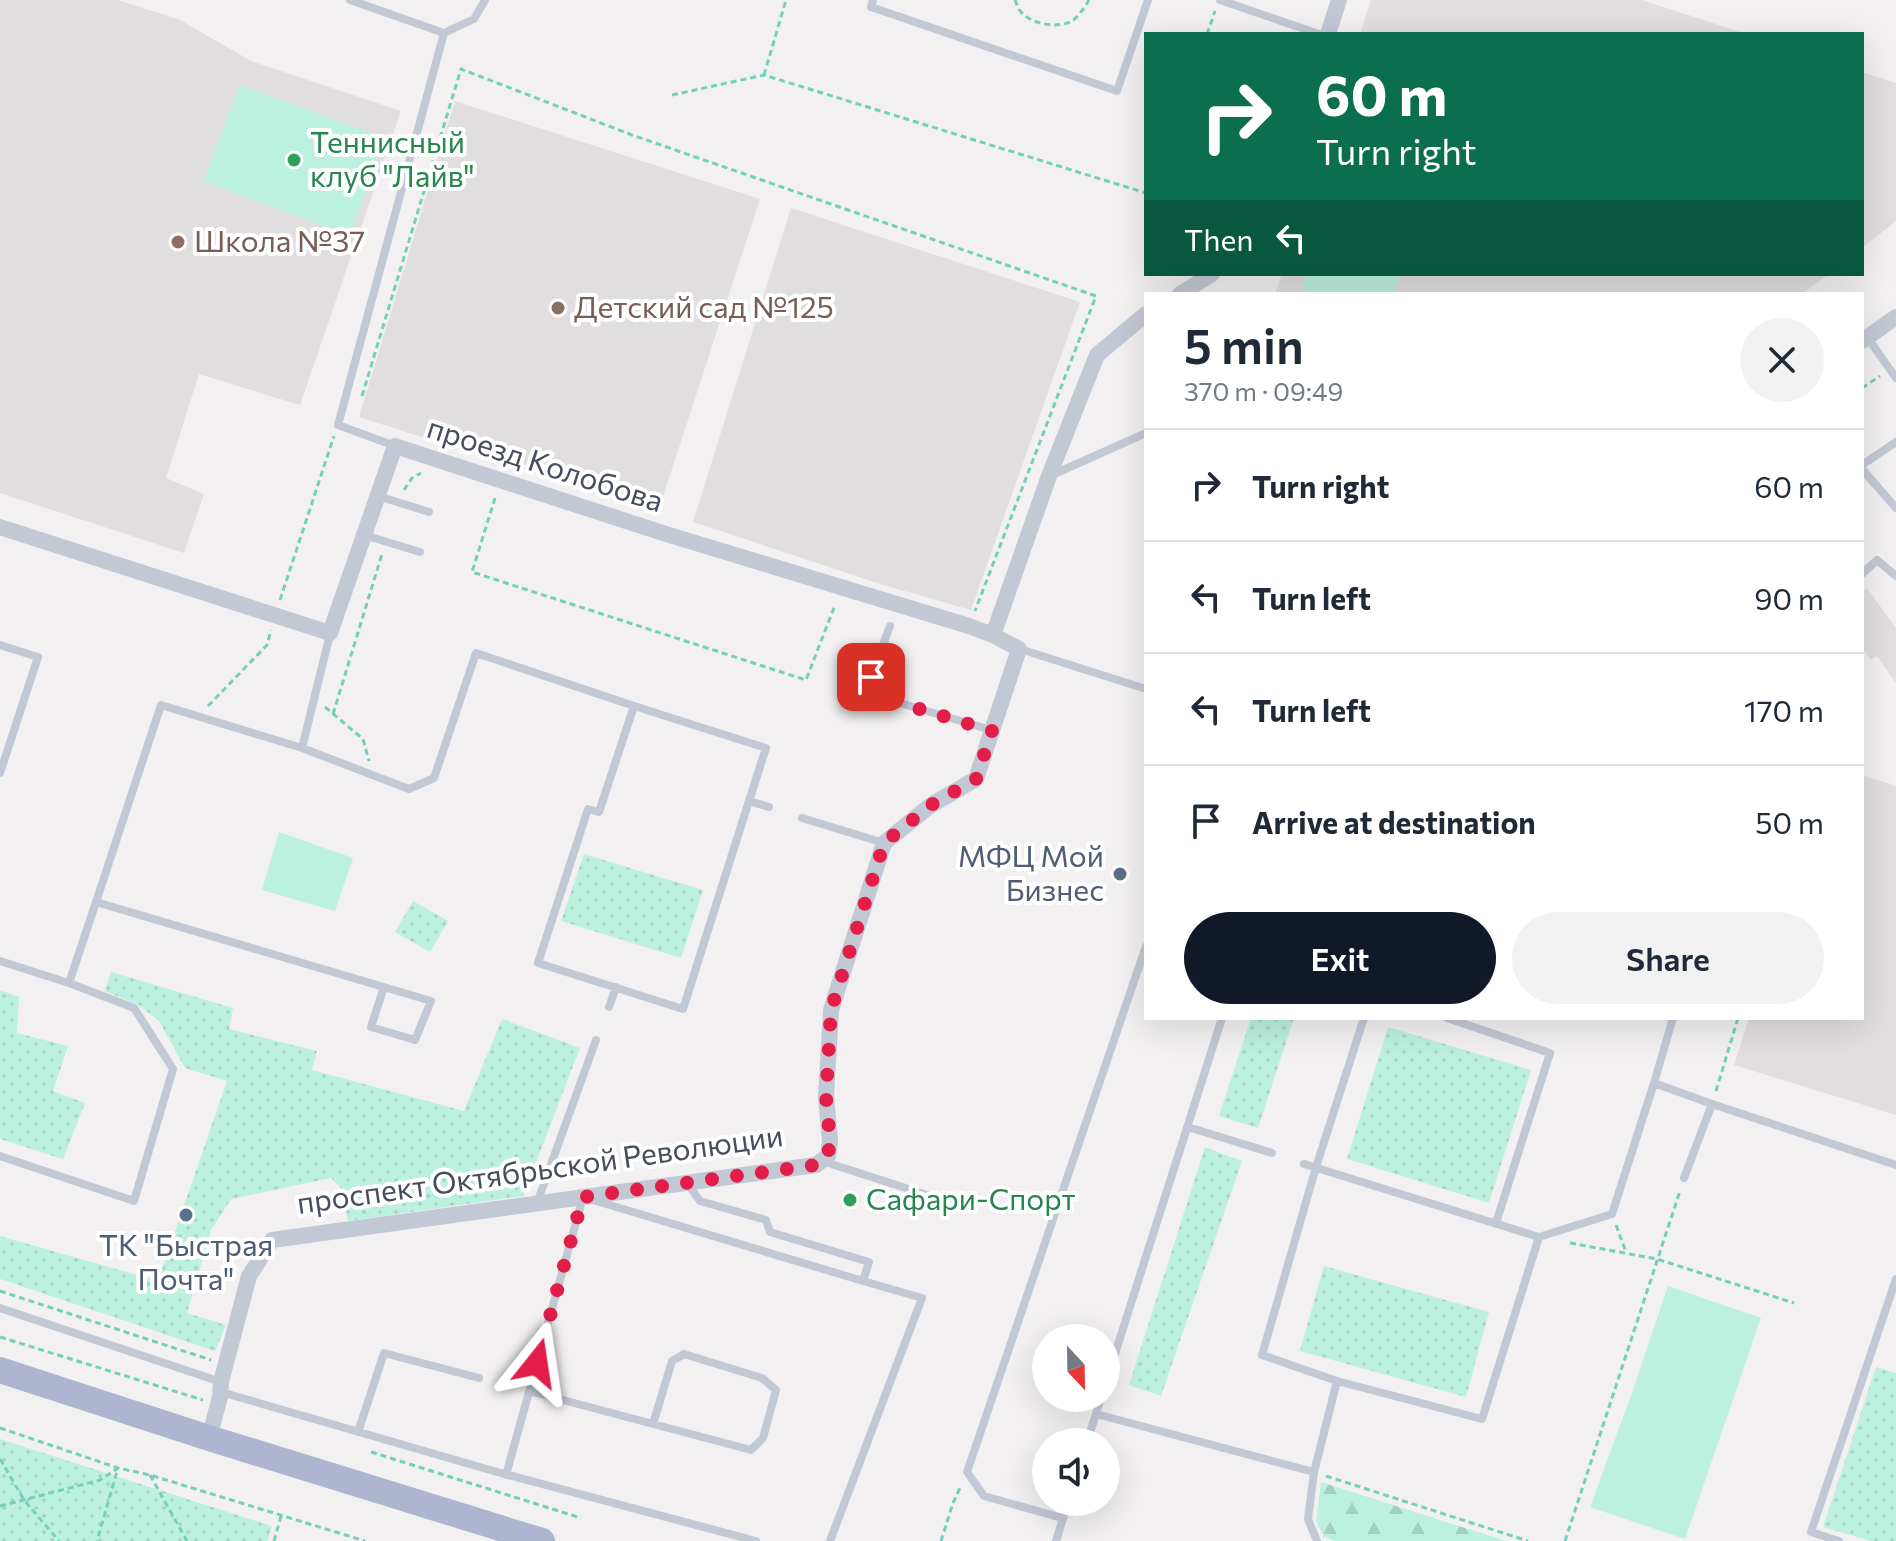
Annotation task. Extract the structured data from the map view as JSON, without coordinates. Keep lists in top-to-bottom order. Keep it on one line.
{"streets":{"street":["проезд Колобова","проспект Октябрьской Революции"]},"places":["Теннисный клуб \"Лайв\"","Школа №37","Детский сад №125","МФЦ Мой Бизнес","Сафари-Спорт","ТК \"Быстрая Почта\""],"north":"bottom","page":{"turn":["60 m","Turn right"],"then":"Then","heading":["5 min","370 m · 09:49"],"list":[{"name":"Turn right","value":"60 m"},{"name":"Turn left","value":"90 m"},{"name":"Turn left","value":"170 m"},{"name":"Arrive at destination","value":"50 m"}],"buttons":["Exit","Share"]}}
